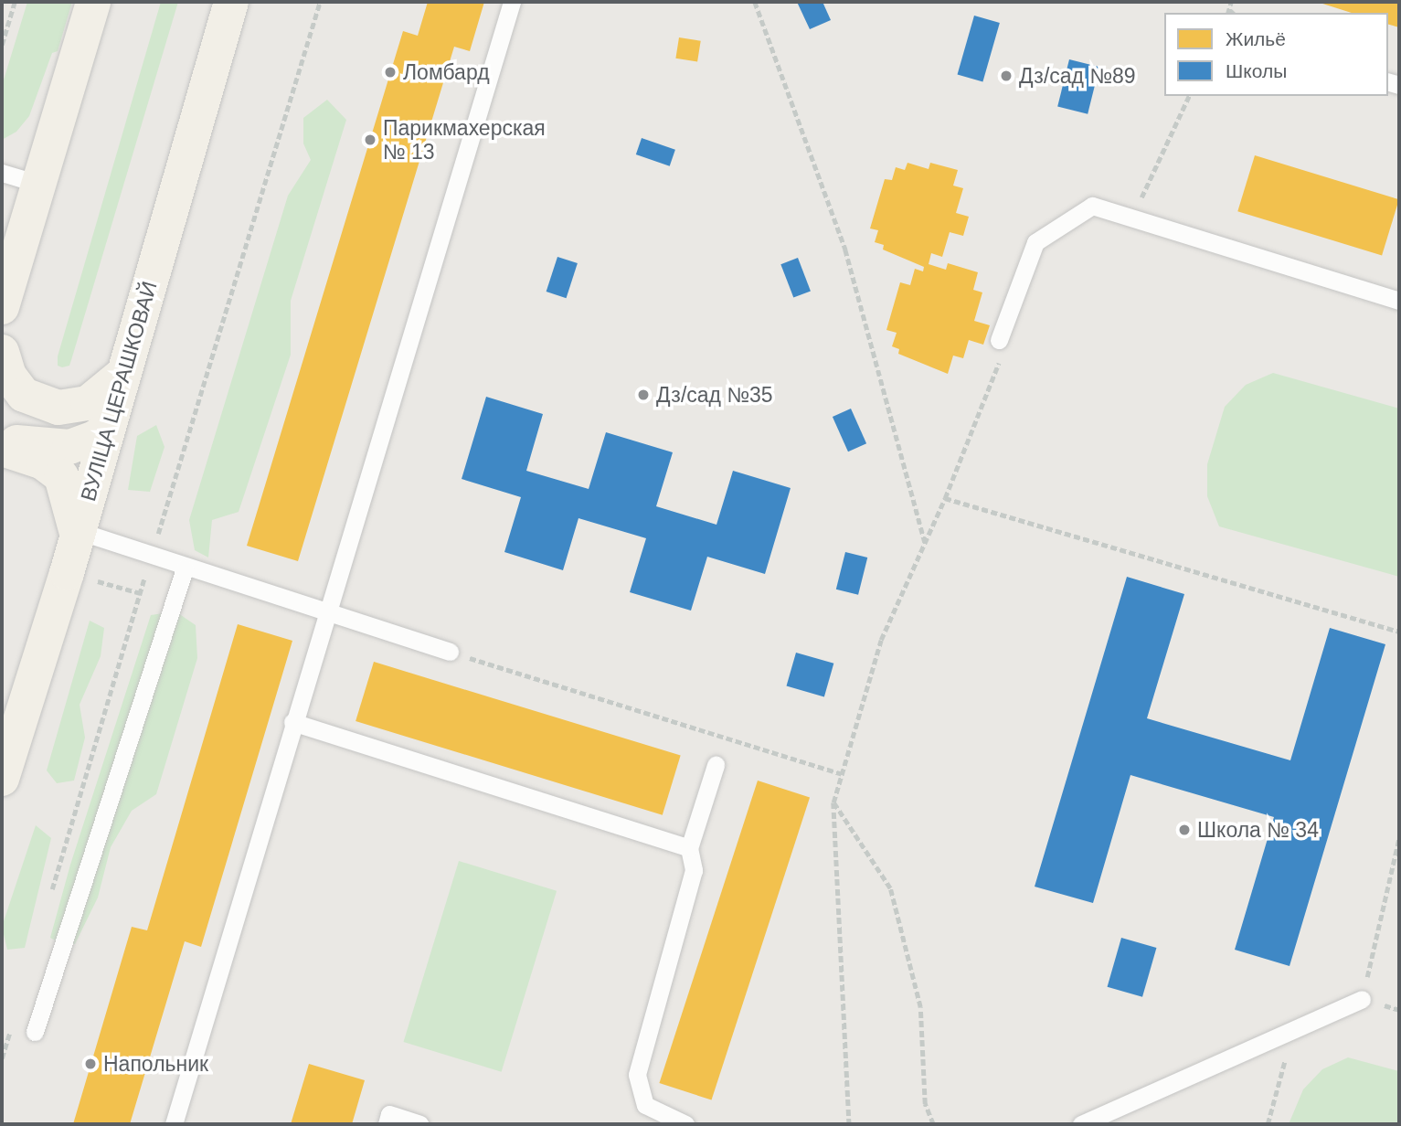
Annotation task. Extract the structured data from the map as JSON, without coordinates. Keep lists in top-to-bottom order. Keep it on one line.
{"streets":{"main road":["ВУЛІЦА ЦЕРАШКОВАЙ"]},"places":["Ломбард","Дз/сад №89","Парикмахерская № 13","Дз/сад №35","Школа № 34","Напольник"],"legend":["Жильё","Школы"]}
